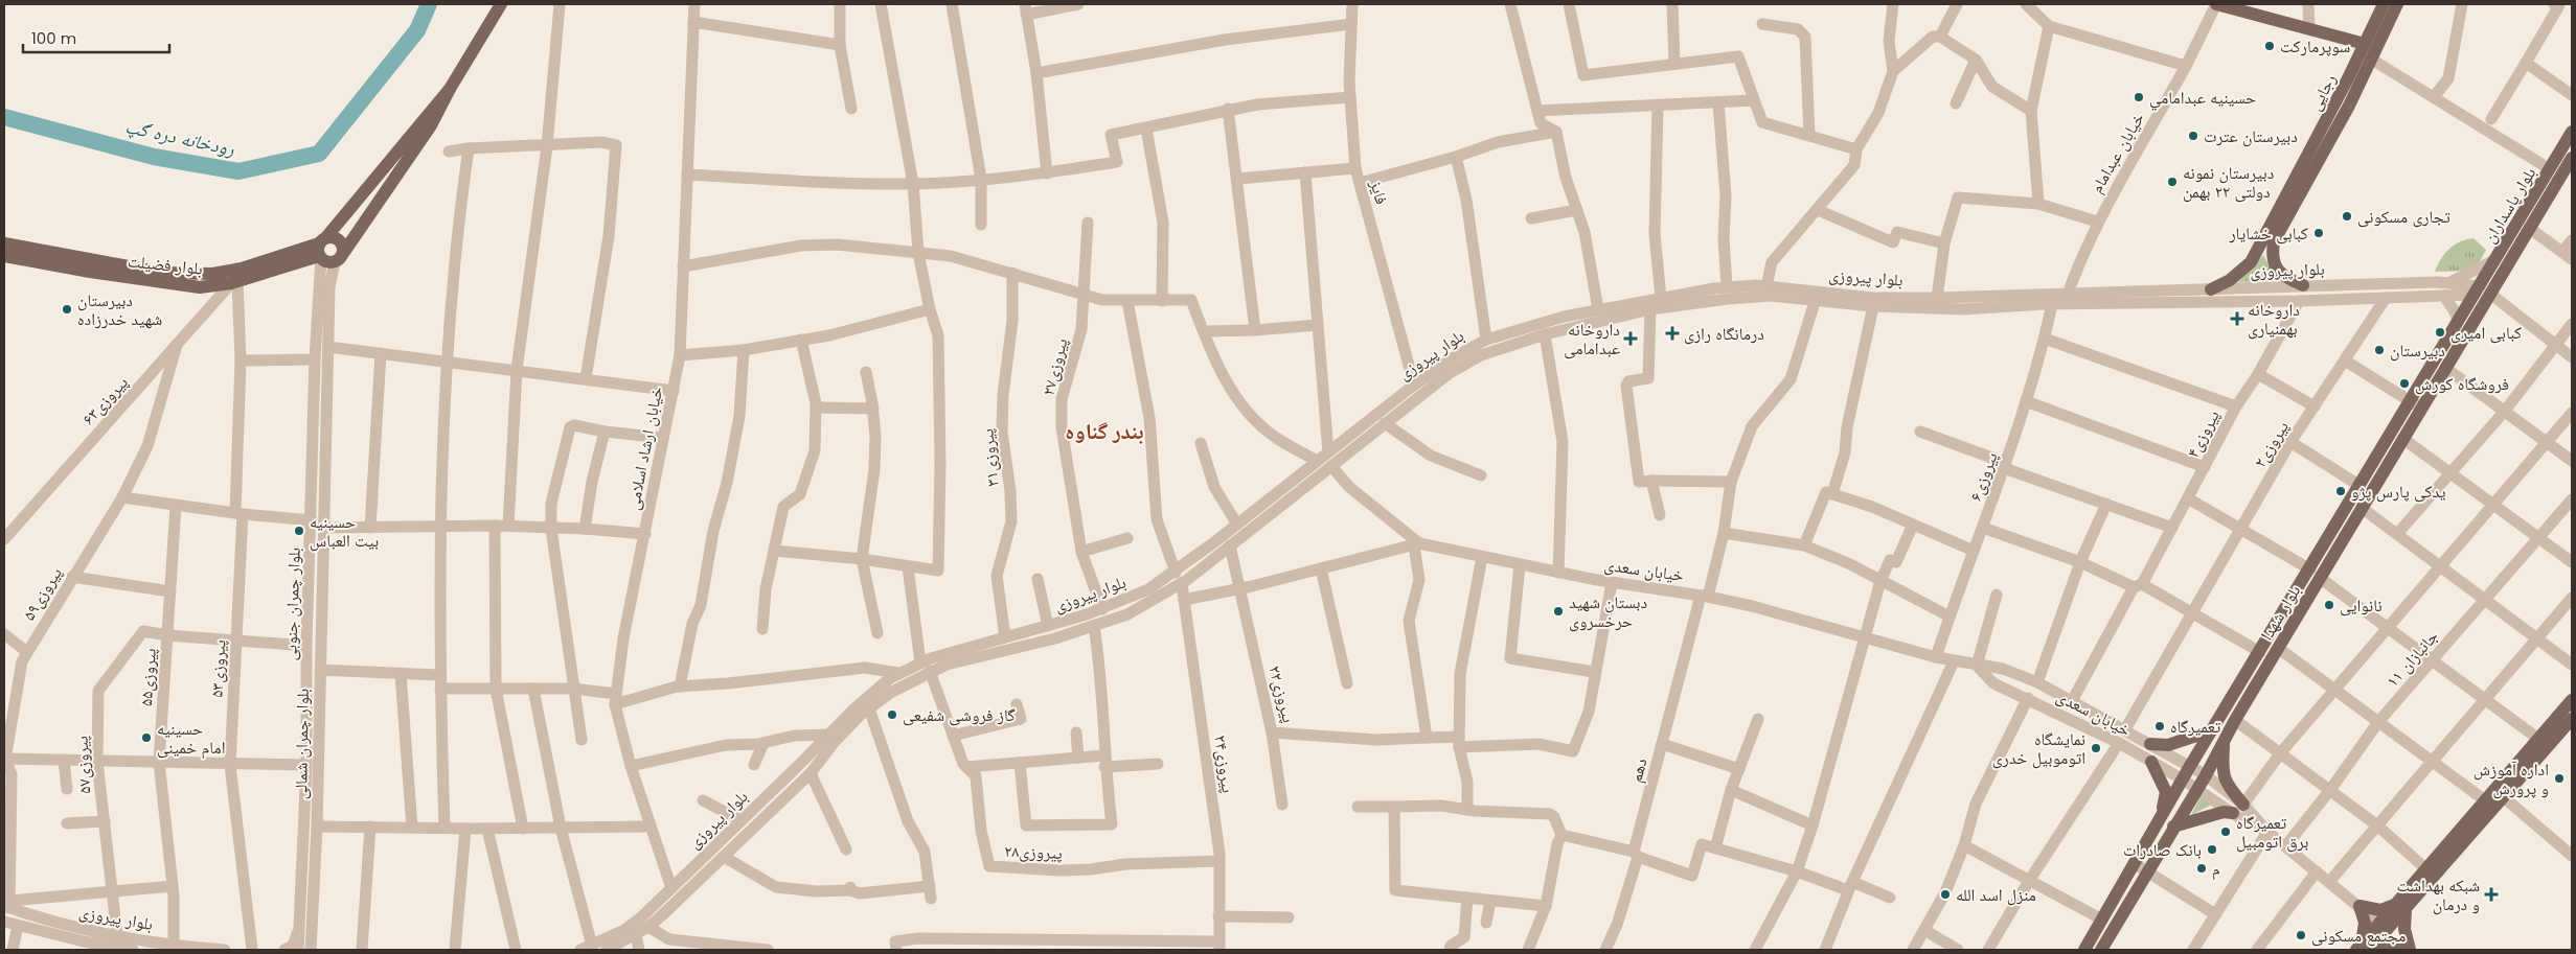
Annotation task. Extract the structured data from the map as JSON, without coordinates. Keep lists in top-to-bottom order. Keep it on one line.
{"streets":{"main road":["رجایی","بلوار پاسداران","بلوار فضیلت","بلوار شهدا"],"street":["خیابان عبدامام","فایز","بلوار پیروزی","پیروزی۲۷","پیروزی۶۳","پیروزی۴","پیروزی۲","خیابان ارشاد اسلامی","پیروزی۳۱","پیروزی۶","خیابان سعدی","پیروزی۵۹","بلوار چمران جنوبی","جانبازان ۱۱","پیروزی۵۳","پیروزی۵۵","پیروزی۲۲","بلوار چمران شمالی","پیروزی۲۴","پیروزی۵۷","دهم","پیروزی۲۸"]},"crossings":[["رجایی","بلوار پیروزی"],["خیابان عبدامام","بلوار پیروزی"],["فایز","بلوار پیروزی"],["بلوار پاسداران","بلوار پیروزی"],["بلوار پاسداران","بلوار شهدا"],["بلوار فضیلت","پیروزی۶۳"],["بلوار فضیلت","بلوار چمران جنوبی"],["بلوار فضیلت","پیروزی۵۳"],["بلوار فضیلت","بلوار چمران شمالی"],["بلوار پیروزی","پیروزی۲۷"],["بلوار پیروزی","پیروزی۴"],["بلوار پیروزی","پیروزی۲"],["بلوار پیروزی","خیابان ارشاد اسلامی"],["بلوار پیروزی","پیروزی۳۱"],["بلوار پیروزی","پیروزی۶"],["بلوار پیروزی","خیابان سعدی"],["بلوار پیروزی","پیروزی۵۹"],["بلوار پیروزی","بلوار شهدا"],["بلوار پیروزی","پیروزی۵۵"],["بلوار پیروزی","پیروزی۲۲"],["بلوار پیروزی","پیروزی۲۴"],["بلوار پیروزی","پیروزی۵۷"],["بلوار پیروزی","دهم"],["بلوار پیروزی","پیروزی۲۸"],["پیروزی۶۳","پیروزی۵۹"],["پیروزی۶۳","پیروزی۵۳"],["پیروزی۴","خیابان سعدی"],["پیروزی۲","خیابان سعدی"],["پیروزی۶","خیابان سعدی"],["خیابان سعدی","بلوار شهدا"],["خیابان سعدی","دهم"],["بلوار چمران جنوبی","بلوار چمران شمالی"],["پیروزی۵۵","پیروزی۵۷"],["پیروزی۲۴","پیروزی۲۸"]],"districts":["بندر گناوه"],"water":["رودخانه دره گپ"],"places":{"other":["سوپرمارکت","حسينيه عبدامامي","دبیرستان عترت","دبیرستان نمونه دولتی ۲۲ بهمن","تجاری مسکونی","کبابی خشایار","دبیرستان شهید خدرزاده","کبابی امیری","دبیرستان","فروشگاه کورش","یدکی پارس پژو","حسینیه بیت العباس","نانوایی","دبستان شهید حرخسروی","گاز فروشی شفیعی","تعمیرگاه","حسینیه امام خمینی","نمایشگاه اتوموبیل خدری","اداره آموزش و پرورش","تعمیرگاه برق اتومبیل","بانک صادرات","م","منزل اسد الله","مجتمع مسکونی"],"health":["داروخانه بهمنیاری","درمانگاه رازی","داروخانه عبدامامی","شبکه بهداشت و درمان"]},"scale_bar":"100 m"}
